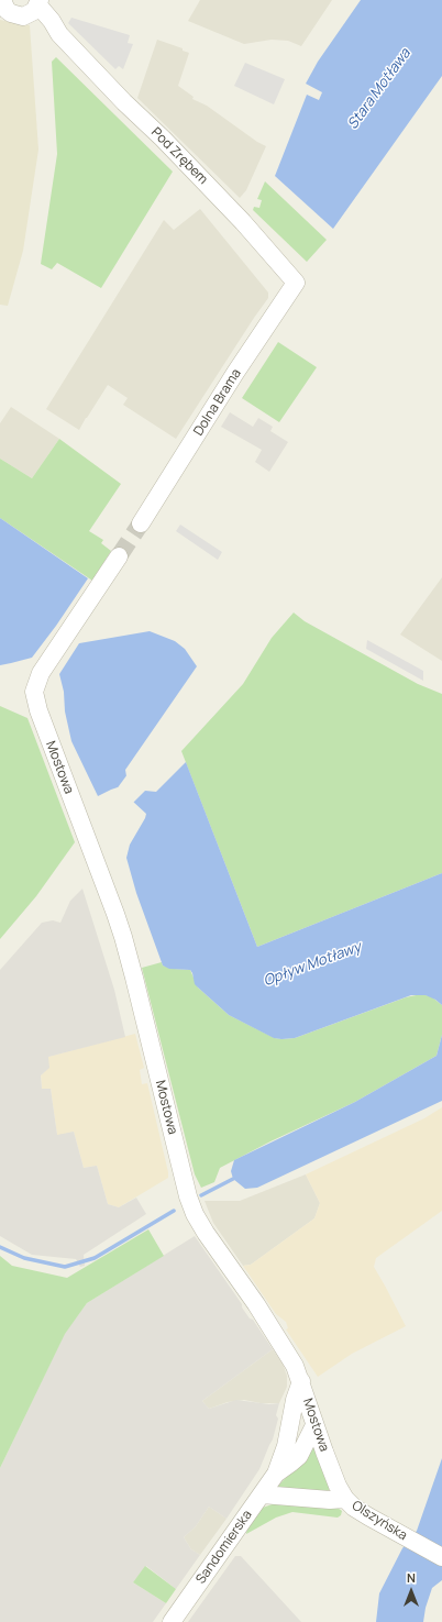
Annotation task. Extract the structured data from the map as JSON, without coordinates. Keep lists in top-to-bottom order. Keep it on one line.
{"streets":{"street":["Pod Zrębem","Dolna Brama","Mostowa","Olszyńska","Sandomierska"]},"crossings":[["Pod Zrębem","Dolna Brama"],["Mostowa","Olszyńska"],["Mostowa","Sandomierska"],["Olszyńska","Sandomierska"]],"water":["Stara Motława","Opływ Motławy"],"north":"top"}
